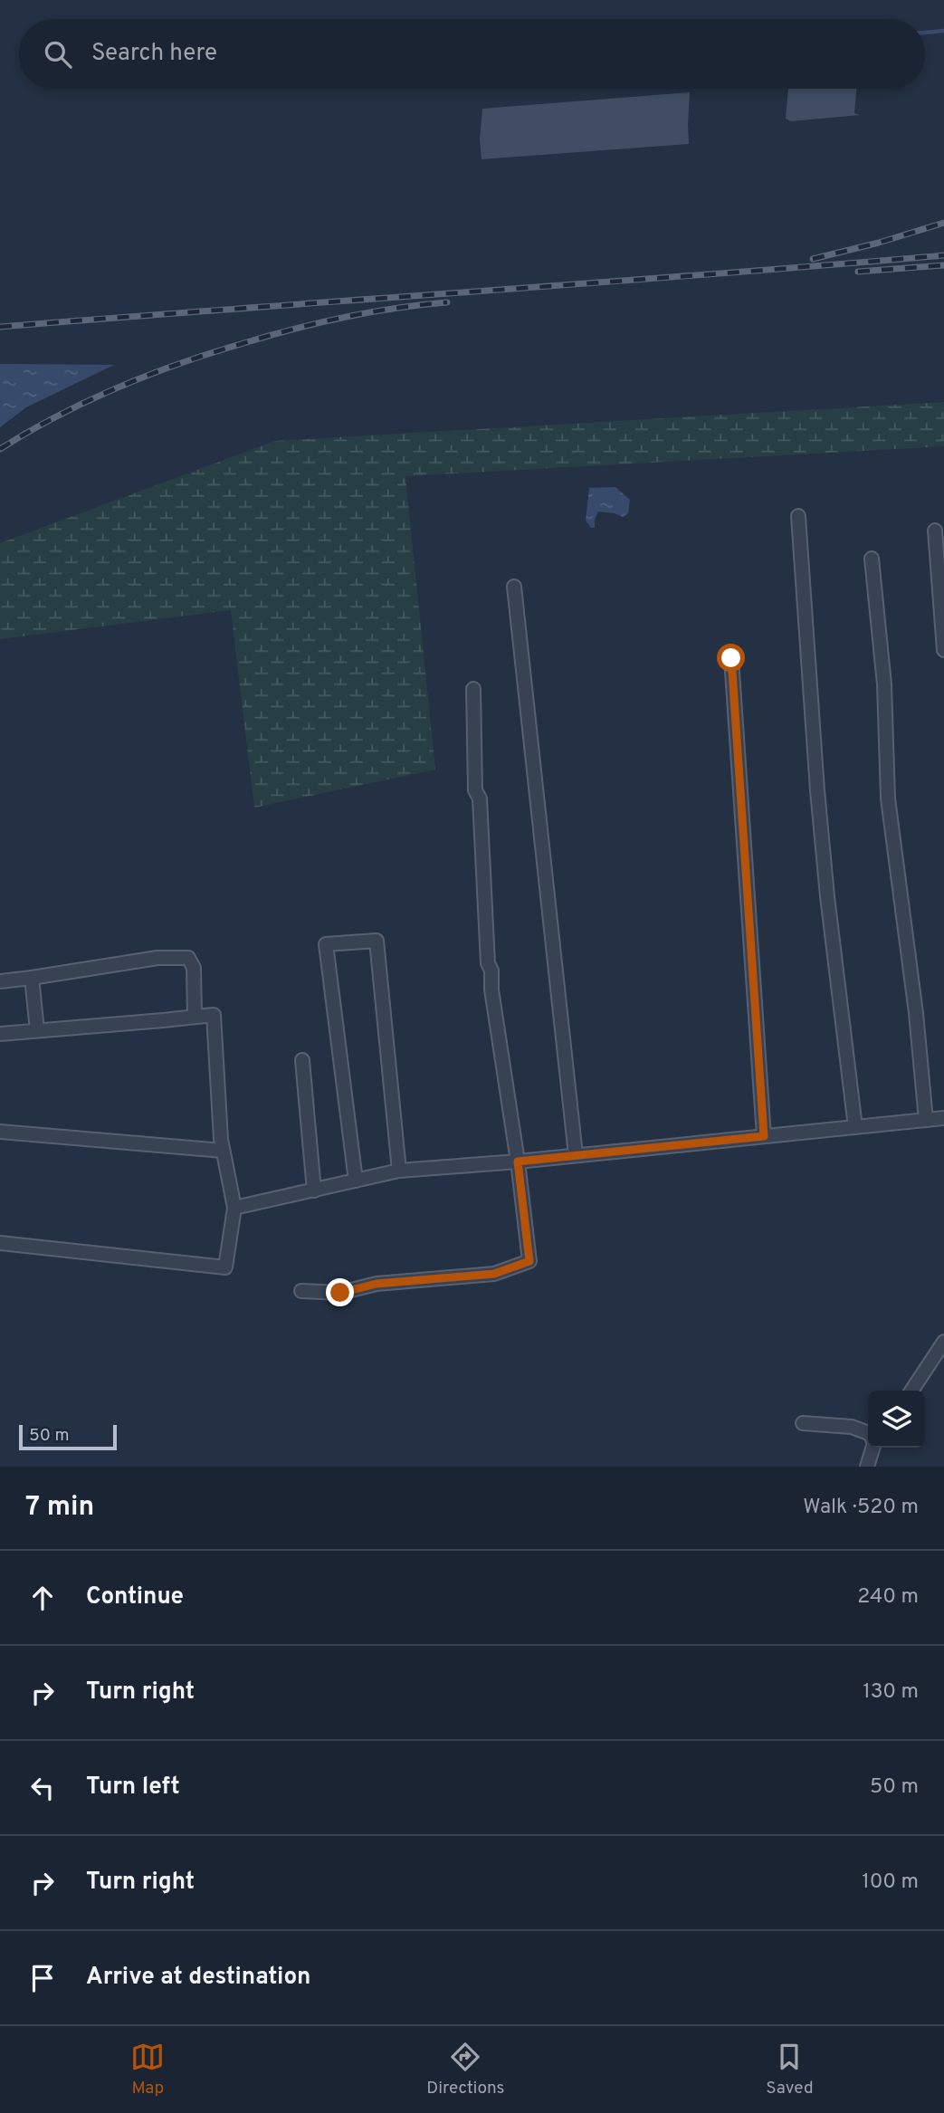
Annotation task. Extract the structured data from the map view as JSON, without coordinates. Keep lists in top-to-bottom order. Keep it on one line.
{"scale_bar":"50 m","page":{"search":"Search here","scale":"50 m","heading":["7 min","Walk · 520 m"],"list":[["Continue","240 m"],["Turn right","130 m"],["Turn left","50 m"],["Turn right","100 m"],"Arrive at destination"],"nav":["Map","Directions","Saved"]}}
